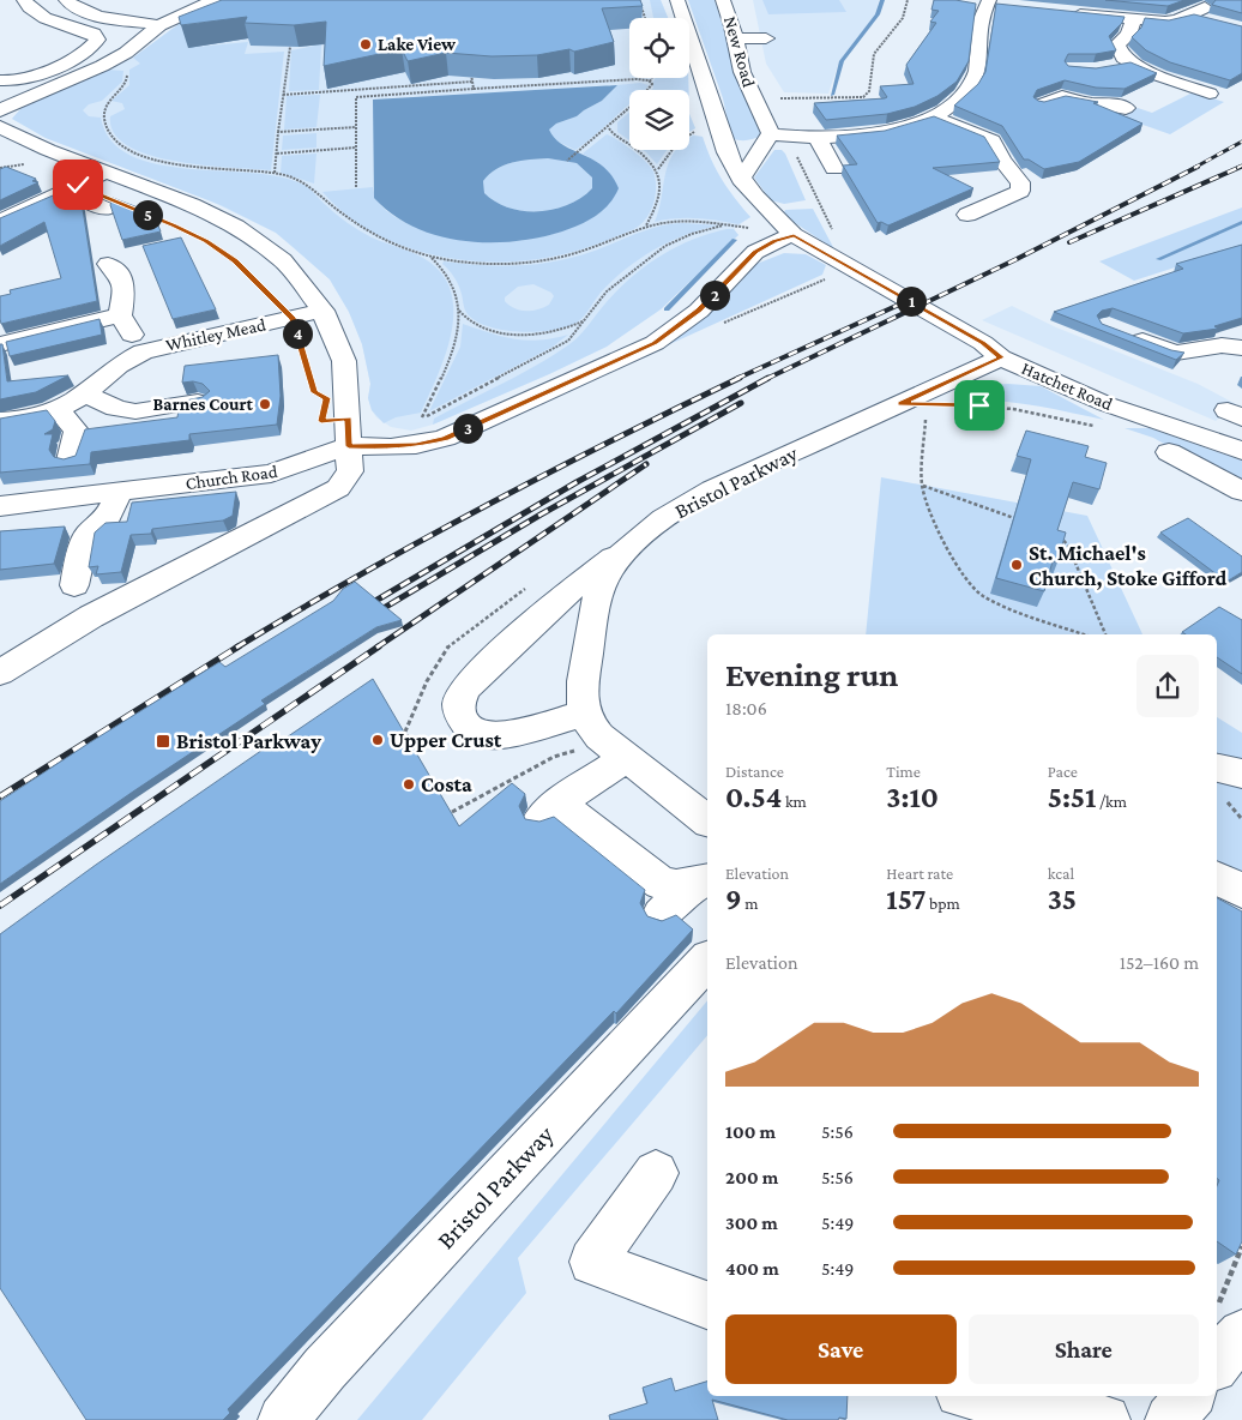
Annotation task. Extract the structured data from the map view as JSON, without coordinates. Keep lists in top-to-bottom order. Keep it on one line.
{"streets":{"street":["New Road","Whitley Mead","Hatchet Road","Church Road","Bristol Parkway"]},"crossings":[["Hatchet Road","Church Road"],["Hatchet Road","Bristol Parkway"]],"places":{"other":["Lake View","Barnes Court","St. Michael's Church, Stoke Gifford","Upper Crust","Costa"],"transit":["Bristol Parkway"]},"page":{"pins":["5","2","1","4","3"],"heading":["Evening run","18:06"],"stats":[["Distance","0.54 km"],["Time","3:10"],["Pace","5:51 /km"],["Elevation","9 m"],["Heart rate","157 bpm"],["kcal","35"]],"chart":["Elevation","152–160 m"],"list":[{"name":"100 m","note":"5:56"},{"name":"200 m","note":"5:56"},{"name":"300 m","note":"5:49"},{"name":"400 m","note":"5:49"}],"buttons":["Save","Share"]}}
